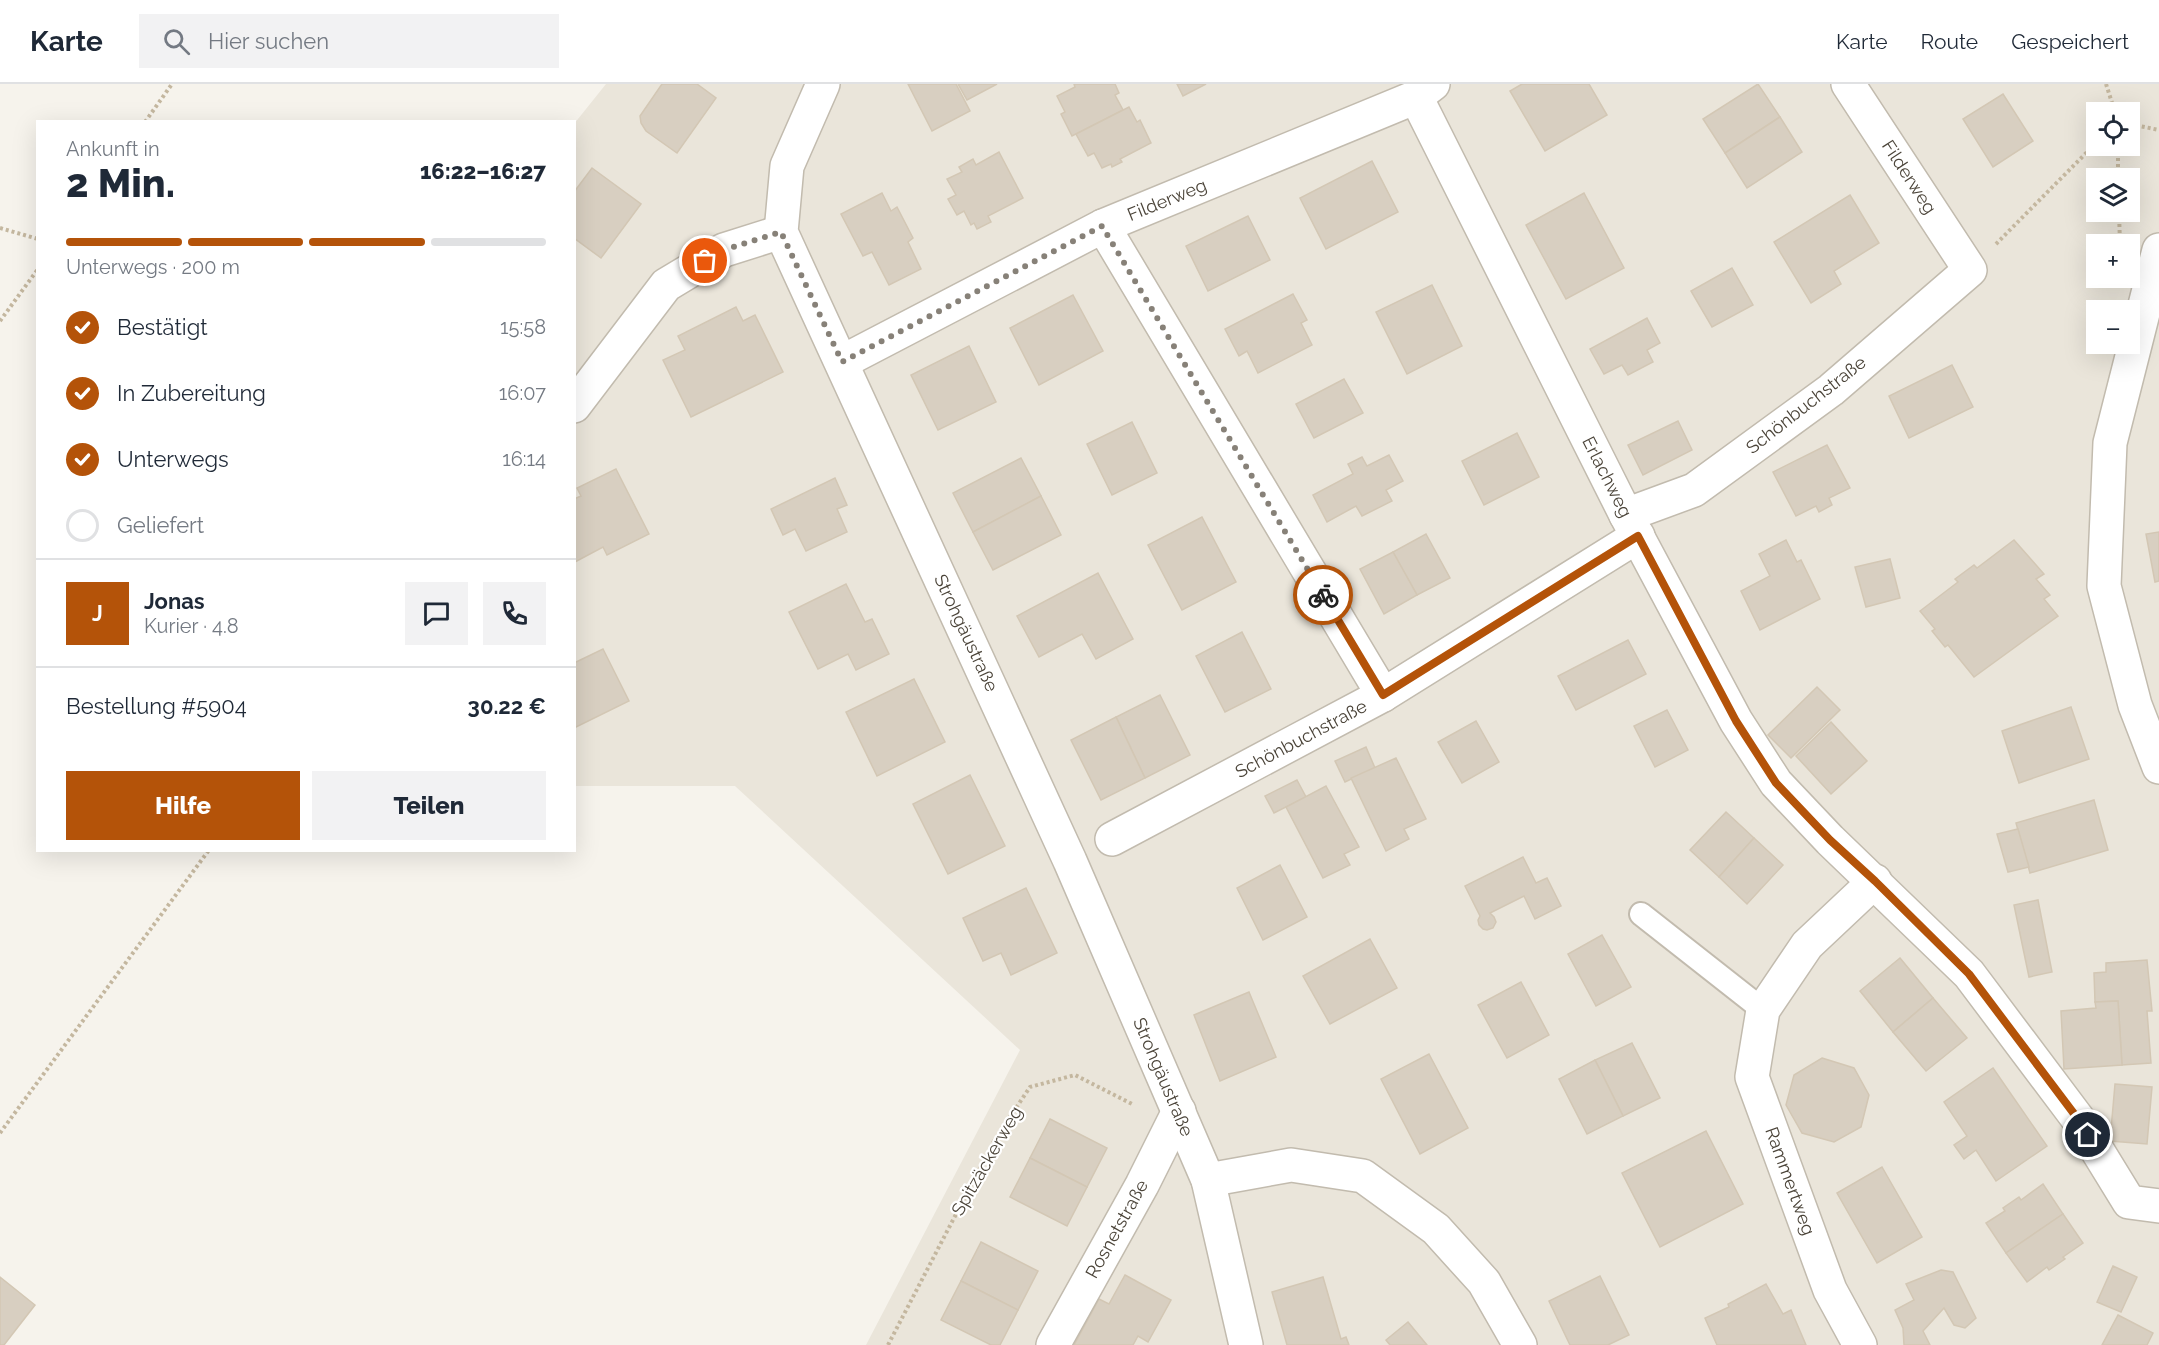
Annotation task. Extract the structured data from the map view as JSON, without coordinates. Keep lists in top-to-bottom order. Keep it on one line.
{"streets":{"street":["Filderweg","Schönbuchstraße","Erlachweg","Strohgäustraße","Rammertweg","Rosnetstraße"],"path":["Spitzäckerweg"]},"crossings":[["Filderweg","Schönbuchstraße"],["Filderweg","Erlachweg"],["Filderweg","Strohgäustraße"],["Schönbuchstraße","Erlachweg"],["Erlachweg","Rammertweg"],["Strohgäustraße","Spitzäckerweg"],["Strohgäustraße","Rosnetstraße"],["Spitzäckerweg","Rosnetstraße"]],"page":{"header":"Karte","search":"Hier suchen","nav":["Karte","Route","Gespeichert"],"map_buttons":["+","−"],"heading":["2 Min.","Ankunft in","16:22–16:27"],"panel":["Jonas","Kurier · 4.8","Bestellung #5904","30.22 €"],"bar":"Unterwegs · 200 m","list":[["Bestätigt","15:58"],["In Zubereitung","16:07"],["Unterwegs","16:14"],"Geliefert"],"round":"J","buttons":["Hilfe","Teilen"]}}
